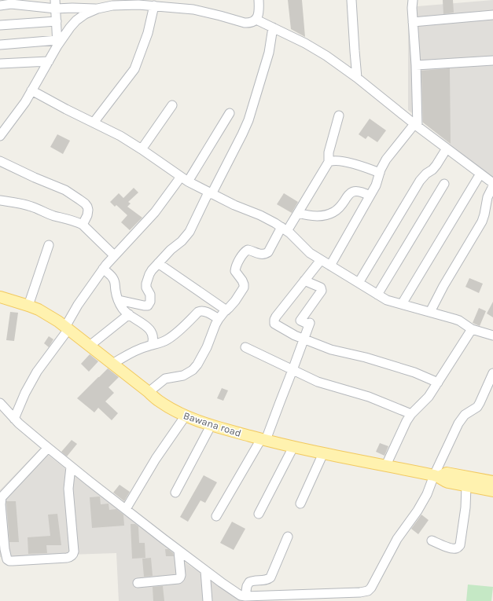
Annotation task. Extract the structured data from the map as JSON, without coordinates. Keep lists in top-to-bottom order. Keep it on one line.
{"streets":{"main road":["Bawana road"]}}
